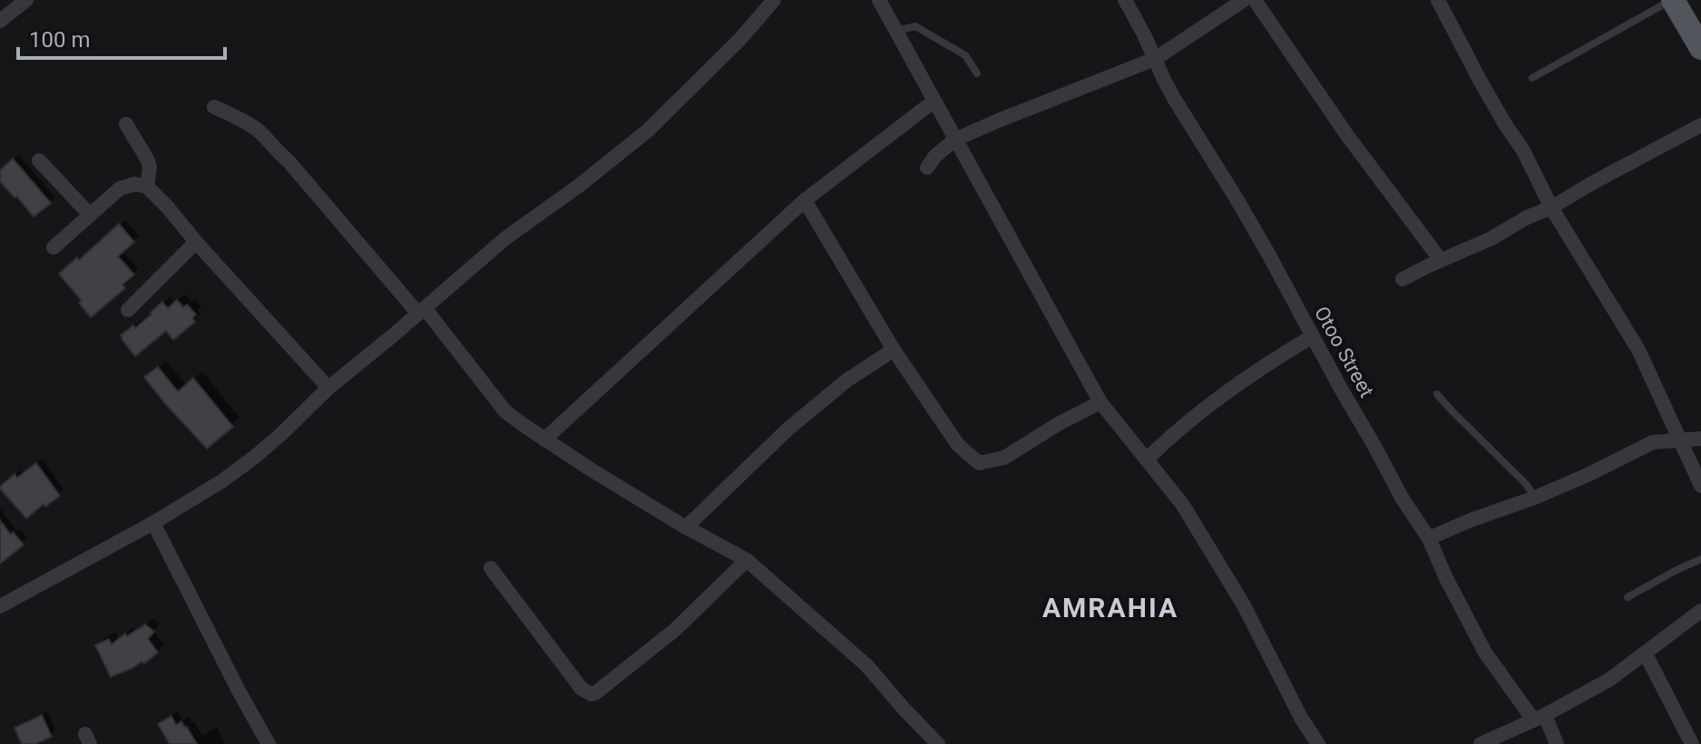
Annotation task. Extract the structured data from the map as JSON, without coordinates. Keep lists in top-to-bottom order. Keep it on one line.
{"streets":{"street":["Otoo Street"]},"districts":["AMRAHIA"],"scale_bar":"100 m"}
